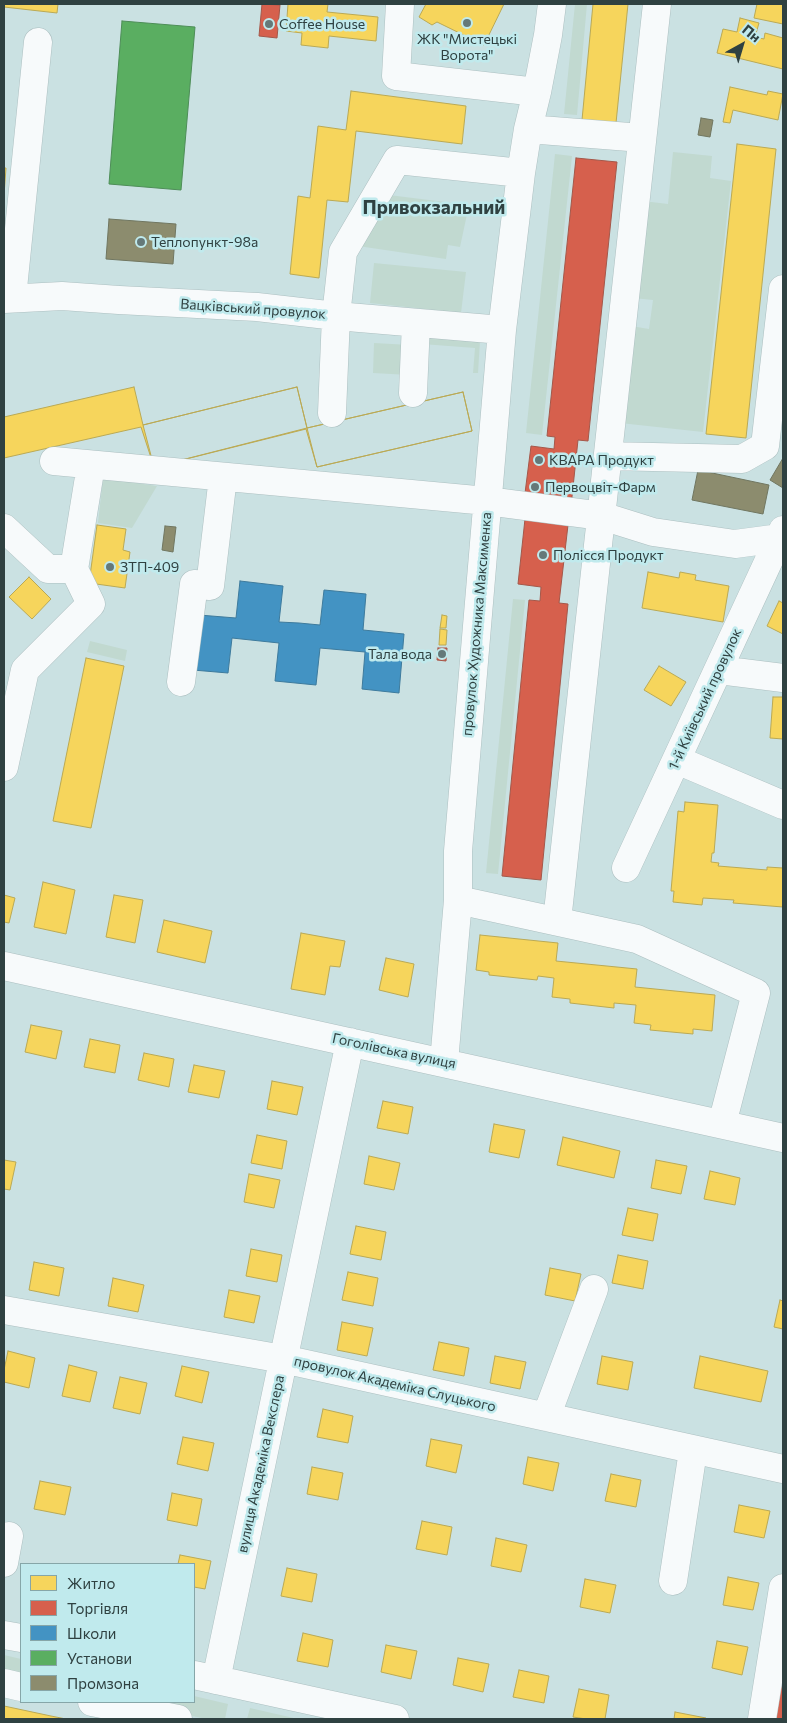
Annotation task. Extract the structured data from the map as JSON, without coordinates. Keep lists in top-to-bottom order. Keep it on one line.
{"streets":{"street":["Вацківський провулок","провулок Художника Максименка","1-й Київський провулок","Гоголівська вулиця","провулок Академіка Слуцького","вулиця Академіка Векслера"]},"crossings":[["провулок Художника Максименка","1-й Київський провулок"],["провулок Художника Максименка","Гоголівська вулиця"],["Гоголівська вулиця","вулиця Академіка Векслера"],["провулок Академіка Слуцького","вулиця Академіка Векслера"]],"districts":["Привокзальний"],"places":["ЖК \"Мистецькі Ворота\"","Coffee House","Теплопункт-98а","КВАРА Продукт","Первоцвіт-Фарм","Полісся Продукт","ЗТП-409","Тала вода"],"legend":["Житло","Торгівля","Школи","Установи","Промзона"],"north":"top right"}
